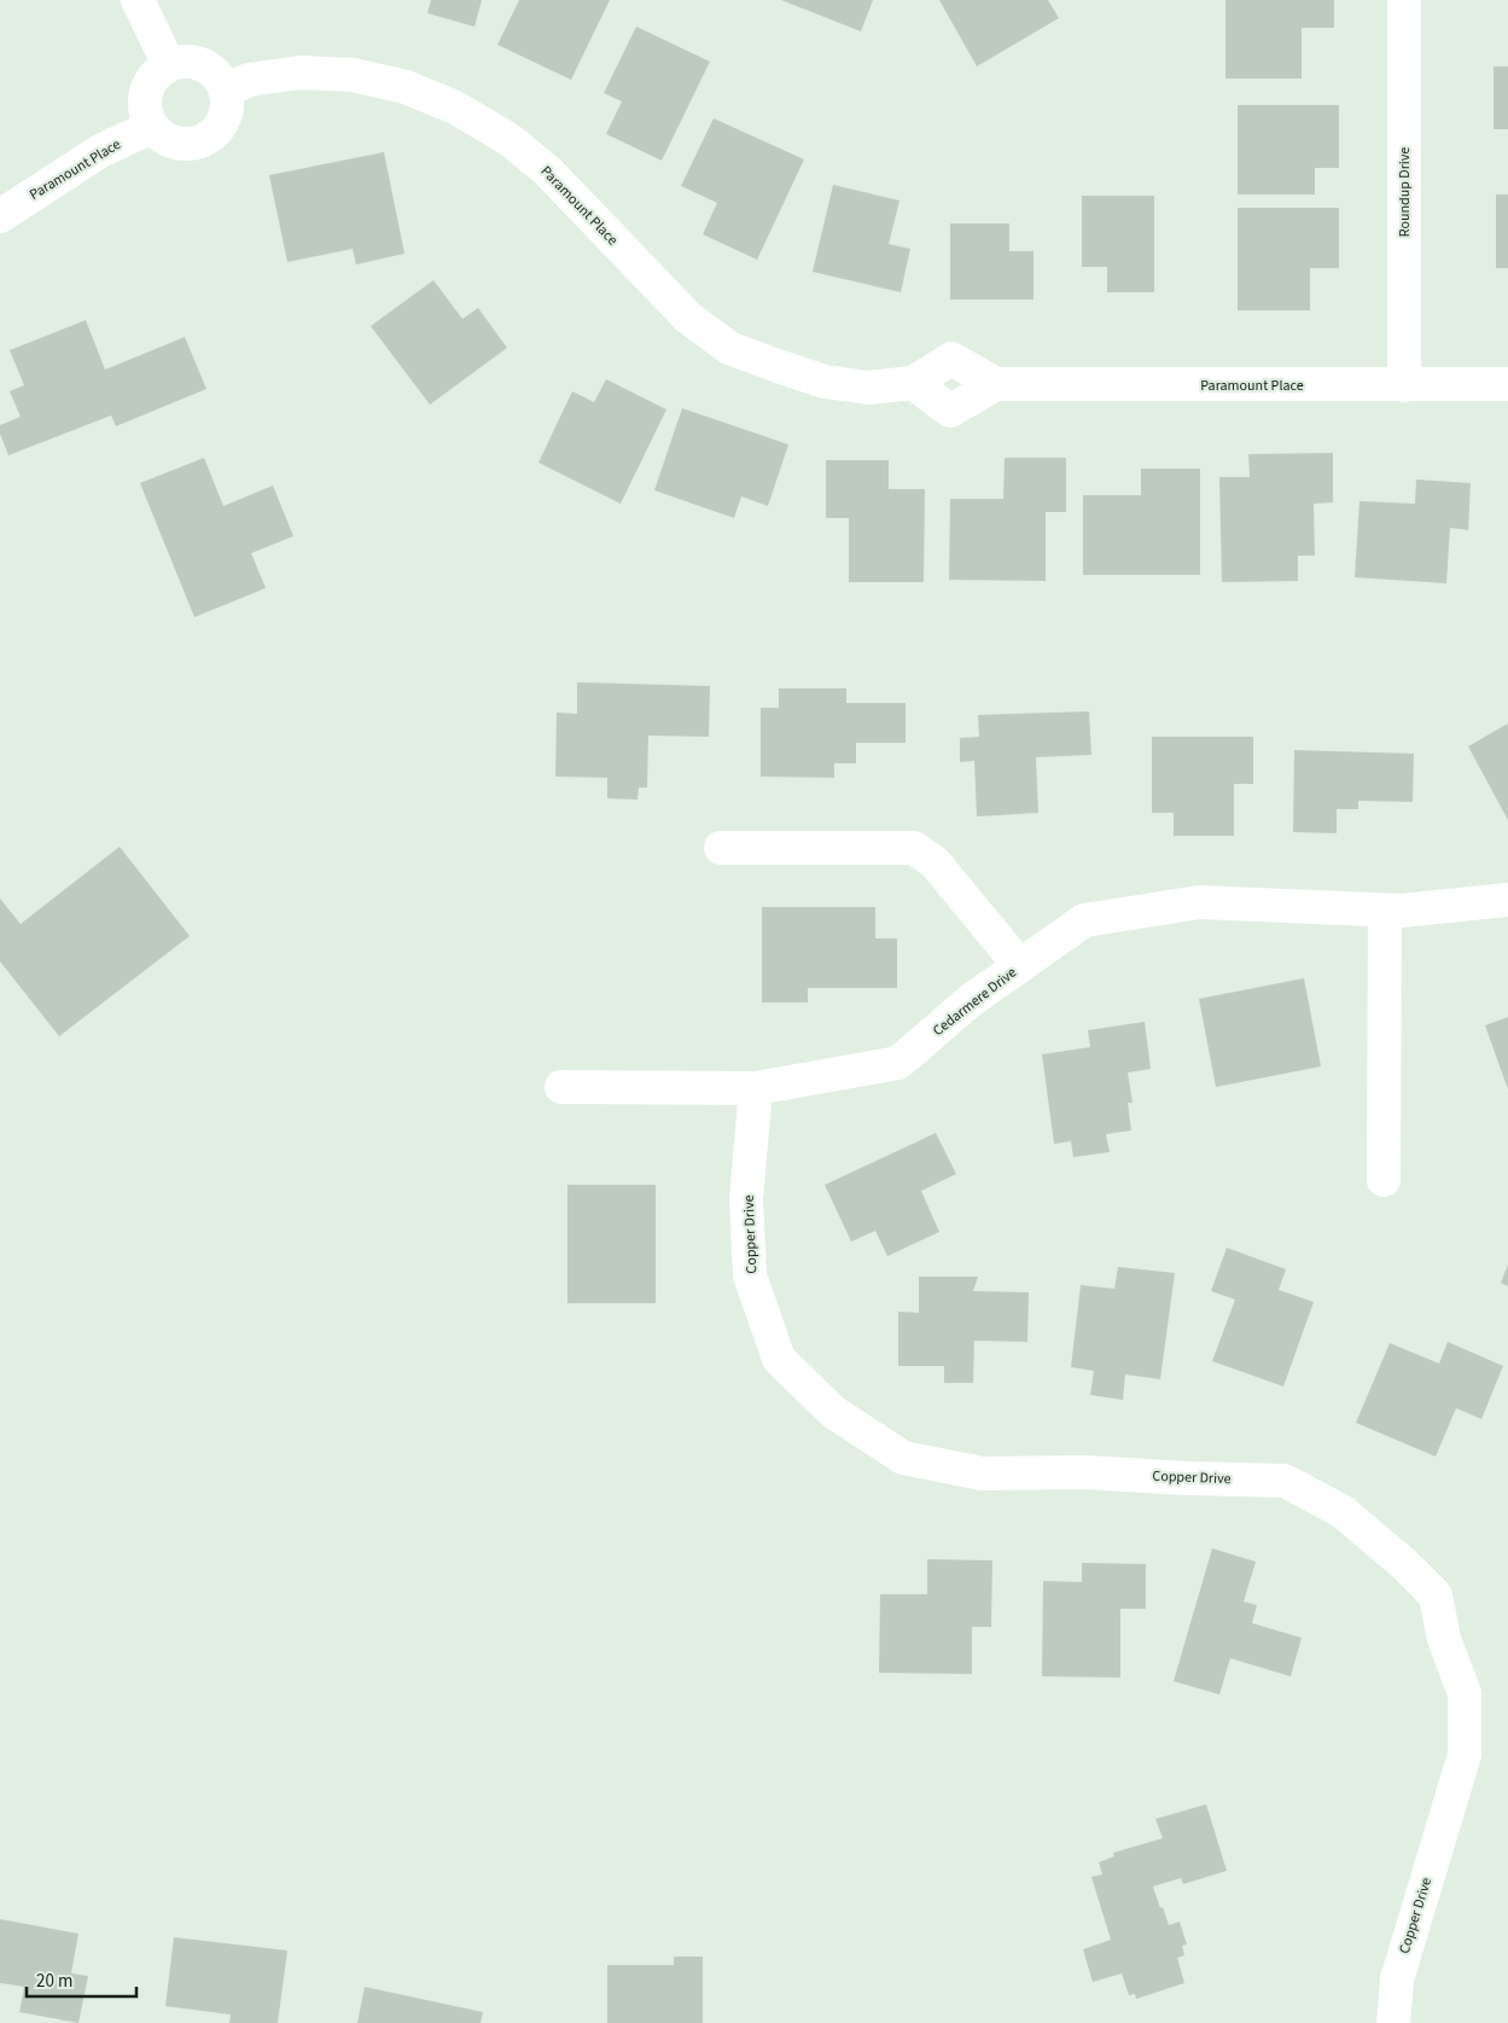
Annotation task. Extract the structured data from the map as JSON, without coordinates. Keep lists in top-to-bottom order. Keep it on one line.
{"streets":{"street":["Paramount Place","Roundup Drive","Cedarmere Drive","Copper Drive"]},"crossings":[["Paramount Place","Roundup Drive"],["Cedarmere Drive","Copper Drive"]],"scale_bar":"20 m"}
